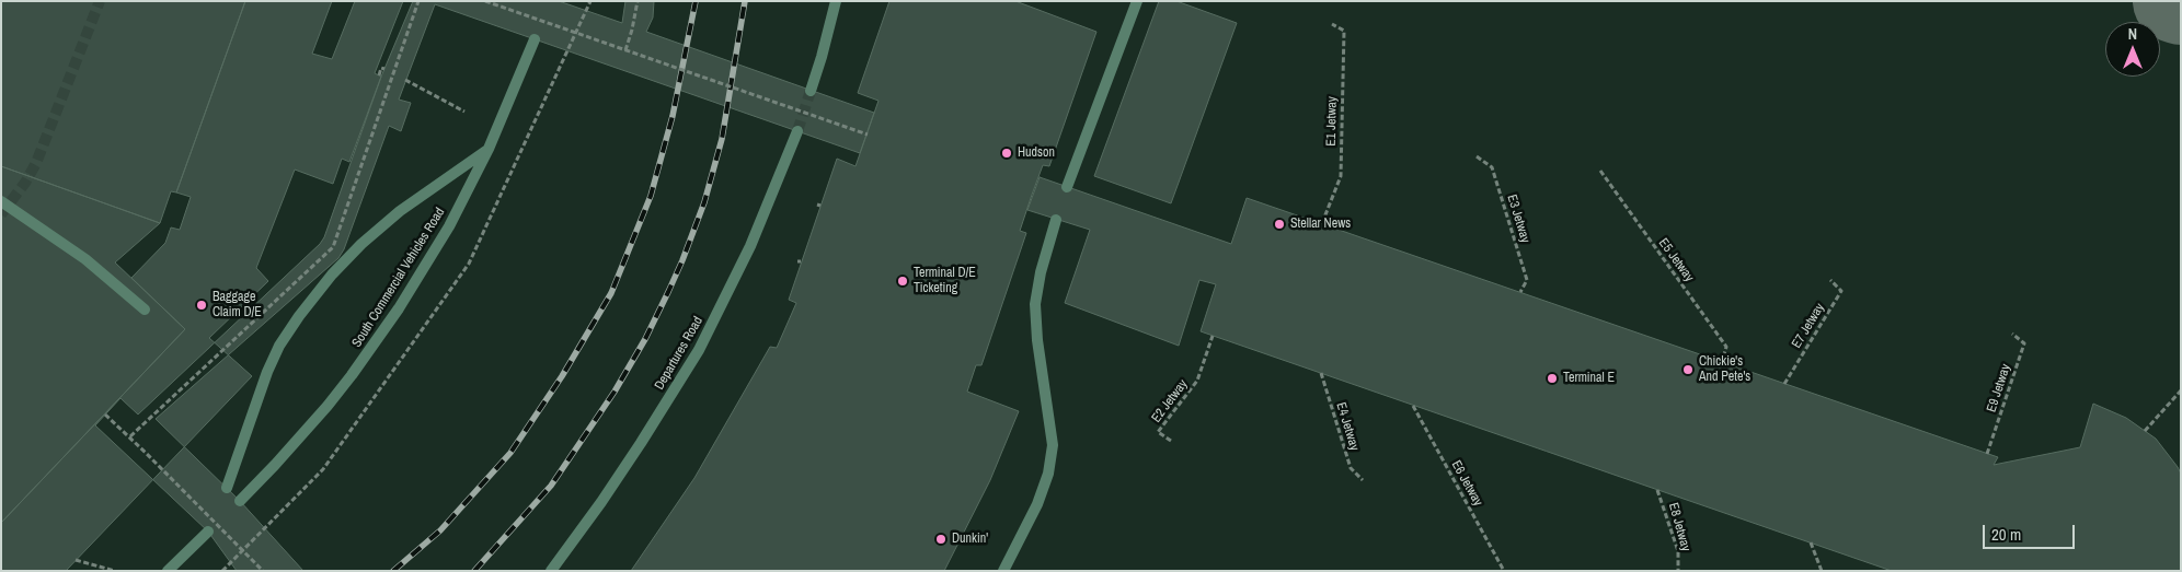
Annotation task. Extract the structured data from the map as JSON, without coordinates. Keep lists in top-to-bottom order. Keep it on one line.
{"streets":{"street":["South Commercial Vehicles Road","Departures Road"],"path":["E1 Jetway","E3 Jetway","E5 Jetway","E7 Jetway","E9 Jetway","E2 Jetway","E4 Jetway","E6 Jetway","E8 Jetway"]},"places":["Hudson","Stellar News","Terminal D/E Ticketing","Baggage Claim D/E","Chickie's And Pete's","Terminal E","Dunkin'"],"scale_bar":"20 m","north":"top"}
